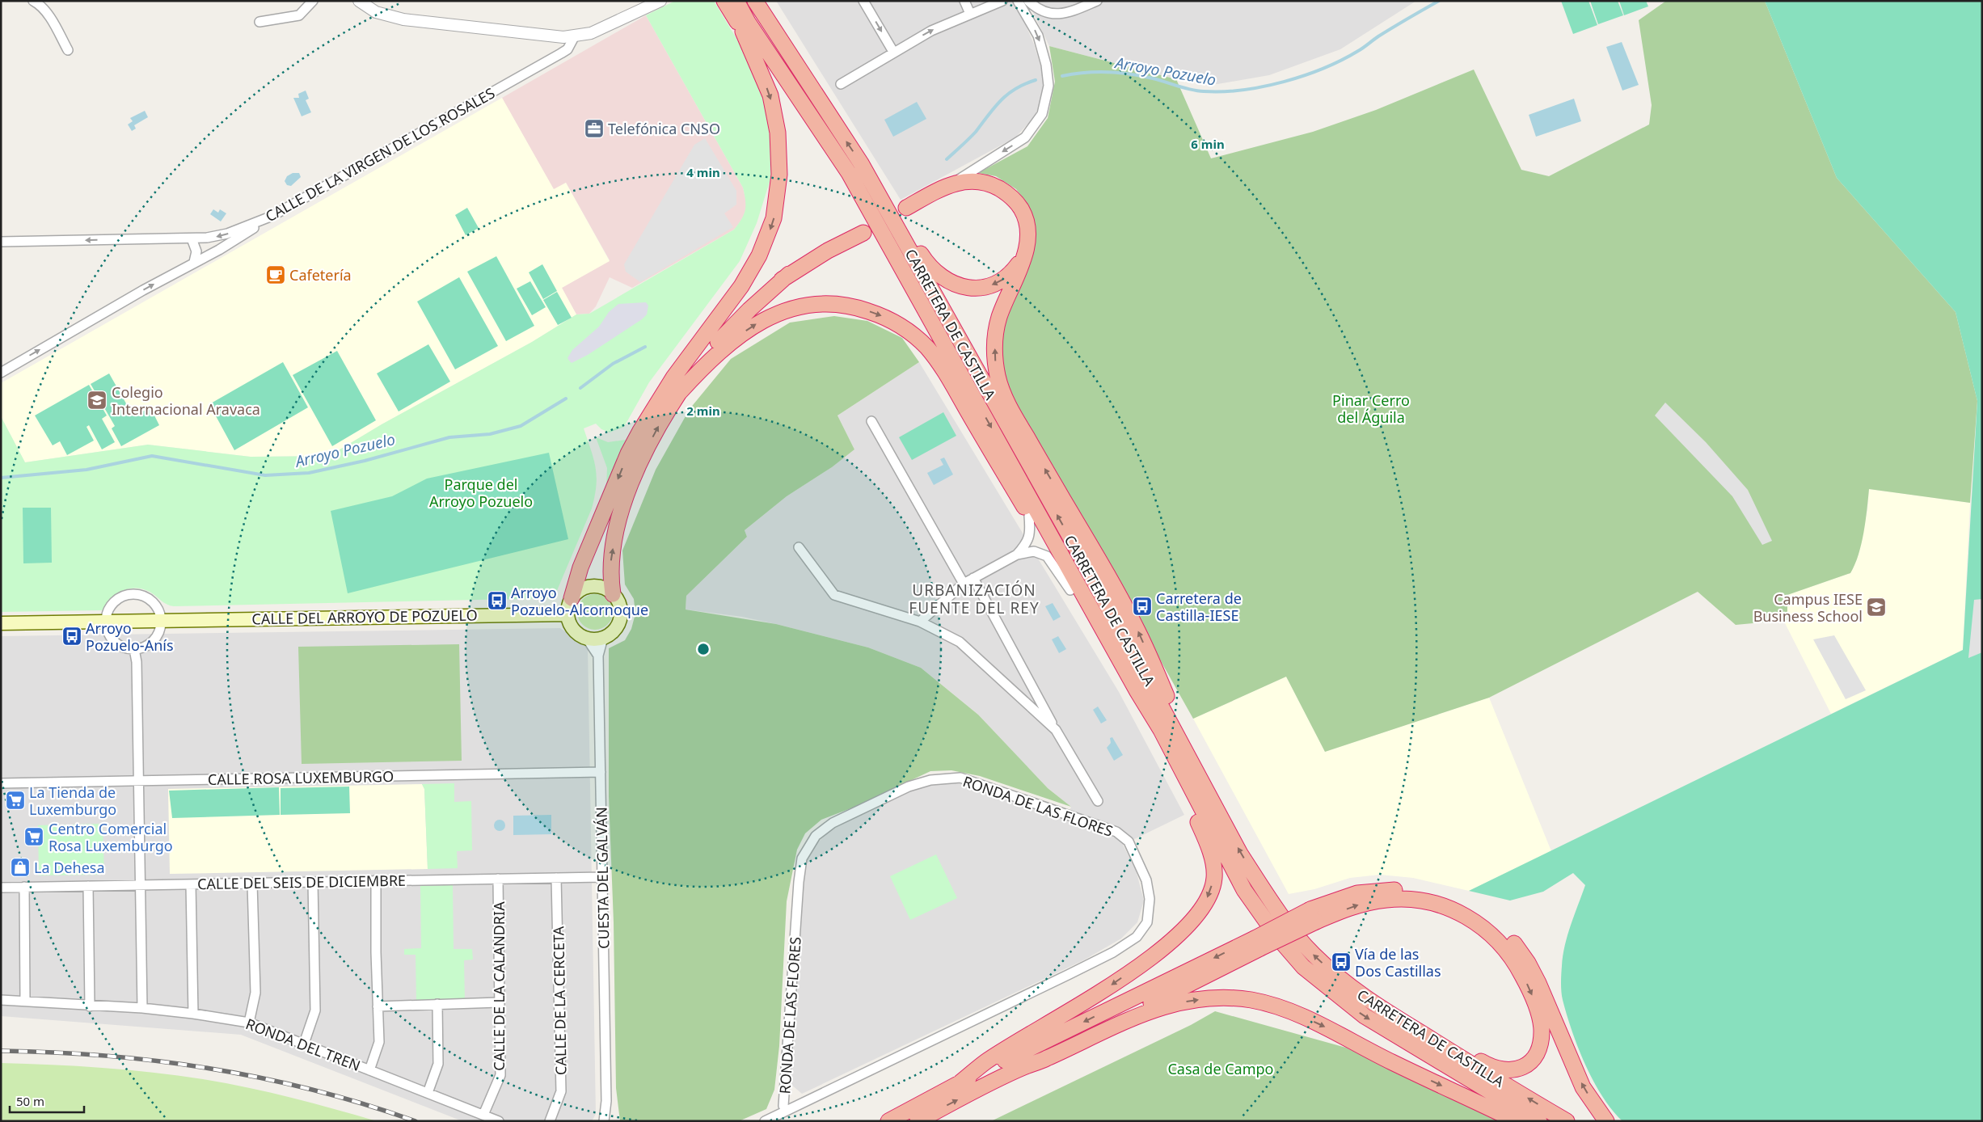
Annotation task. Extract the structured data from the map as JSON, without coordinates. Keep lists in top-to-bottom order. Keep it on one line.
{"streets":{"highway":["CARRETERA DE CASTILLA"],"main road":["CALLE DEL ARROYO DE POZUELO"],"street":["CALLE DE LA VIRGEN DE LOS ROSALES","CALLE ROSA LUXEMBURGO","RONDA DE LAS FLORES","CUESTA DEL GALVÁN","CALLE DEL SEIS DE DICIEMBRE","CALLE DE LA CALANDRIA","CALLE DE LA CERCETA","RONDA DEL TREN"]},"crossings":[["CALLE DEL ARROYO DE POZUELO","CUESTA DEL GALVÁN"],["CALLE ROSA LUXEMBURGO","CUESTA DEL GALVÁN"],["CUESTA DEL GALVÁN","CALLE DEL SEIS DE DICIEMBRE"],["CALLE DEL SEIS DE DICIEMBRE","CALLE DE LA CALANDRIA"],["CALLE DEL SEIS DE DICIEMBRE","CALLE DE LA CERCETA"],["CALLE DE LA CALANDRIA","RONDA DEL TREN"]],"districts":["URBANIZACIÓN FUENTE DEL REY"],"water":["Arroyo Pozuelo"],"parks":["Pinar Cerro del Águila","Parque del Arroyo Pozuelo","Casa de Campo"],"places":{"office":["Telefónica CNSO"],"cafe":["Cafetería"],"school or university":["Colegio Internacional Aravaca","Campus IESE Business School"],"bus stop":["Arroyo Pozuelo-Alcornoque","Carretera de Castilla-IESE","Arroyo Pozuelo-Anís","Vía de las Dos Castillas"],"supermarket":["La Tienda de Luxemburgo","Centro Comercial Rosa Luxemburgo"],"shop":["La Dehesa"]},"scale_bar":"50 m","rings":["6 min","4 min","2 min"]}
